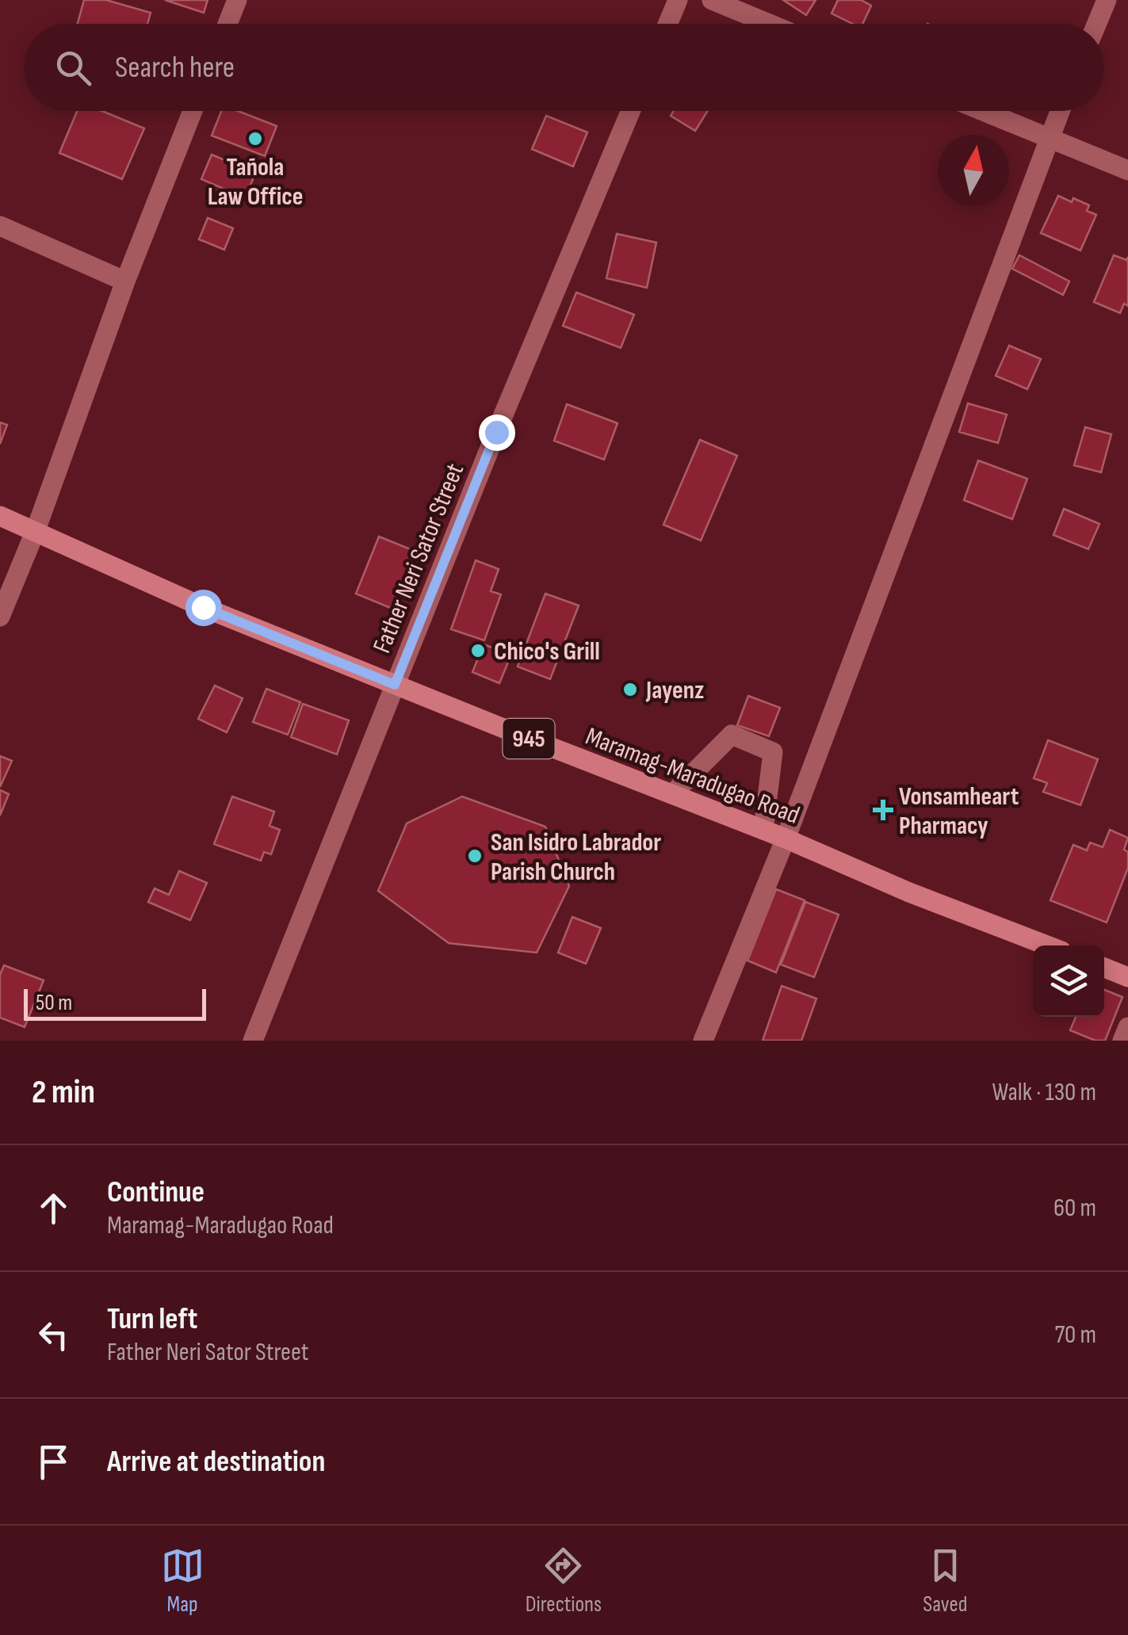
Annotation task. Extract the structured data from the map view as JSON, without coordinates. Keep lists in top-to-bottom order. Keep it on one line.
{"streets":{"main road":["945","Maramag-Maradugao Road"],"street":["Father Neri Sator Street"]},"crossings":[["Father Neri Sator Street","Maramag-Maradugao Road"]],"places":{"other":["Tañola Law Office","Chico's Grill","Jayenz","San Isidro Labrador Parish Church"],"health":["Vonsamheart Pharmacy"]},"scale_bar":"50 m","north":"top","page":{"search":"Search here","scale":"50 m","heading":["2 min","Walk · 130 m"],"list":[["Continue","Maramag-Maradugao Road","60 m"],["Turn left","Father Neri Sator Street","70 m"],"Arrive at destination"],"nav":["Map","Directions","Saved"]}}
